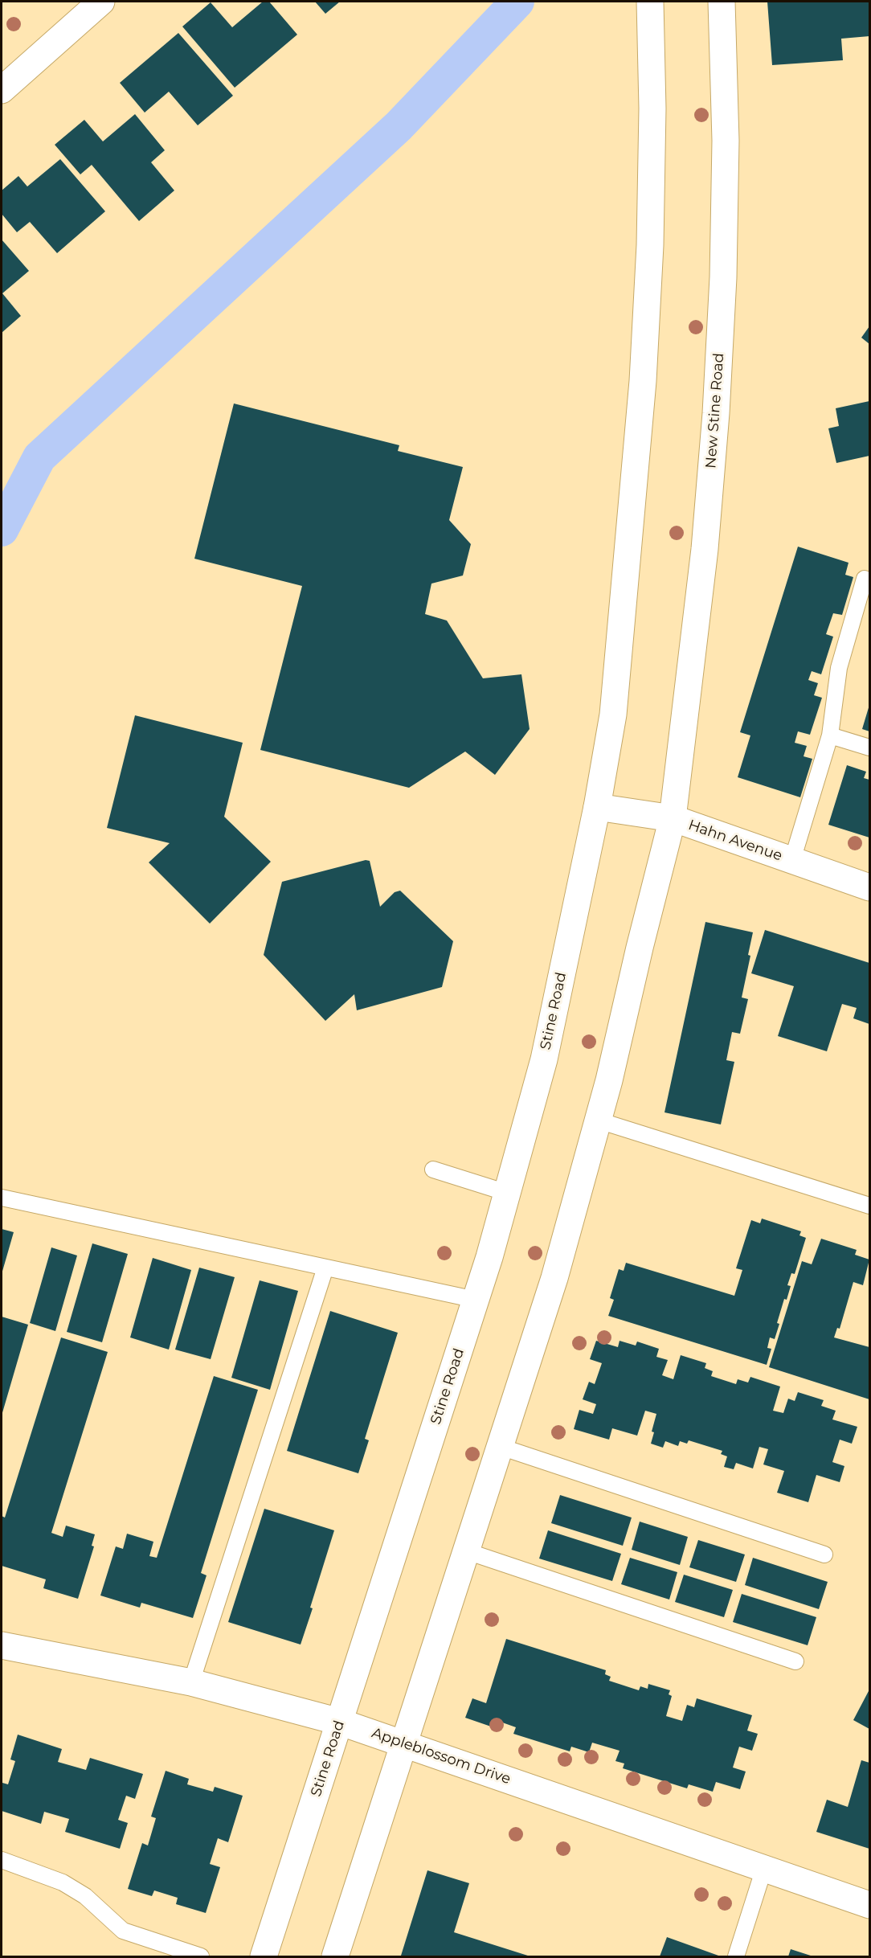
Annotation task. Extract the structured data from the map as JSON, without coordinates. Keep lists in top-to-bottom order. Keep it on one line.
{"streets":{"main road":["New Stine Road","Hahn Avenue","Stine Road","Appleblossom Drive"]},"crossings":[["New Stine Road","Hahn Avenue"],["Hahn Avenue","Stine Road"],["Stine Road","Appleblossom Drive"]]}
